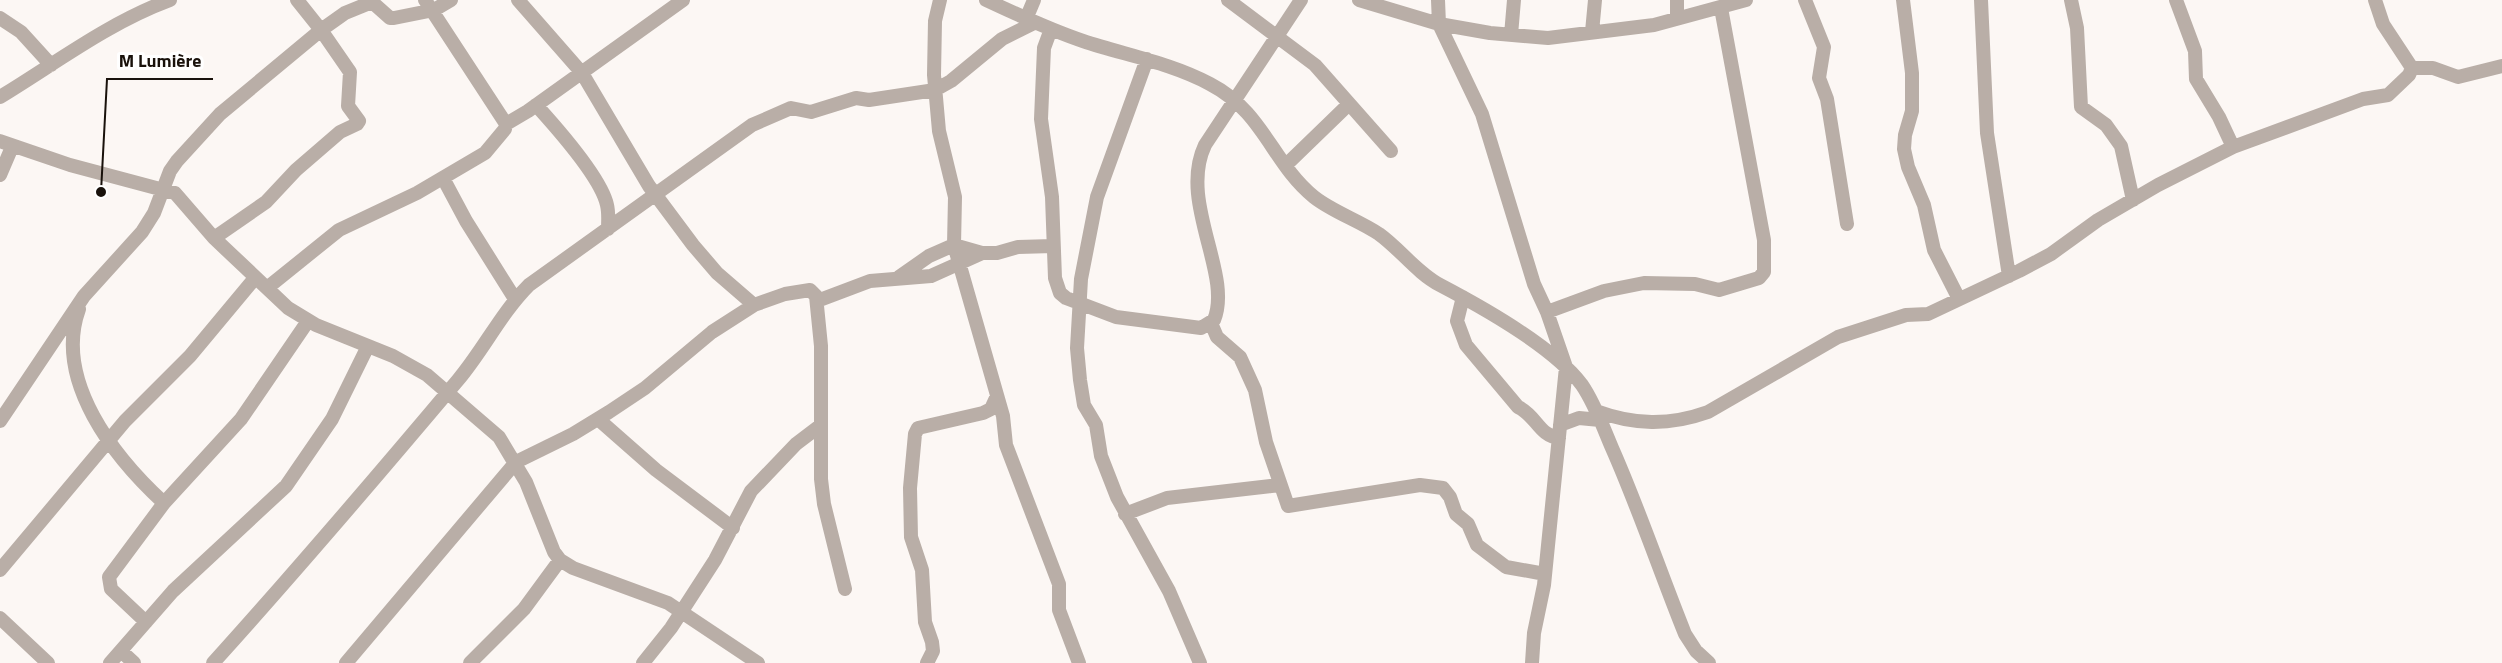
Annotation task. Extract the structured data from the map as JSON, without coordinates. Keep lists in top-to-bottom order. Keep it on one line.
{"places":["M Lumière"]}
